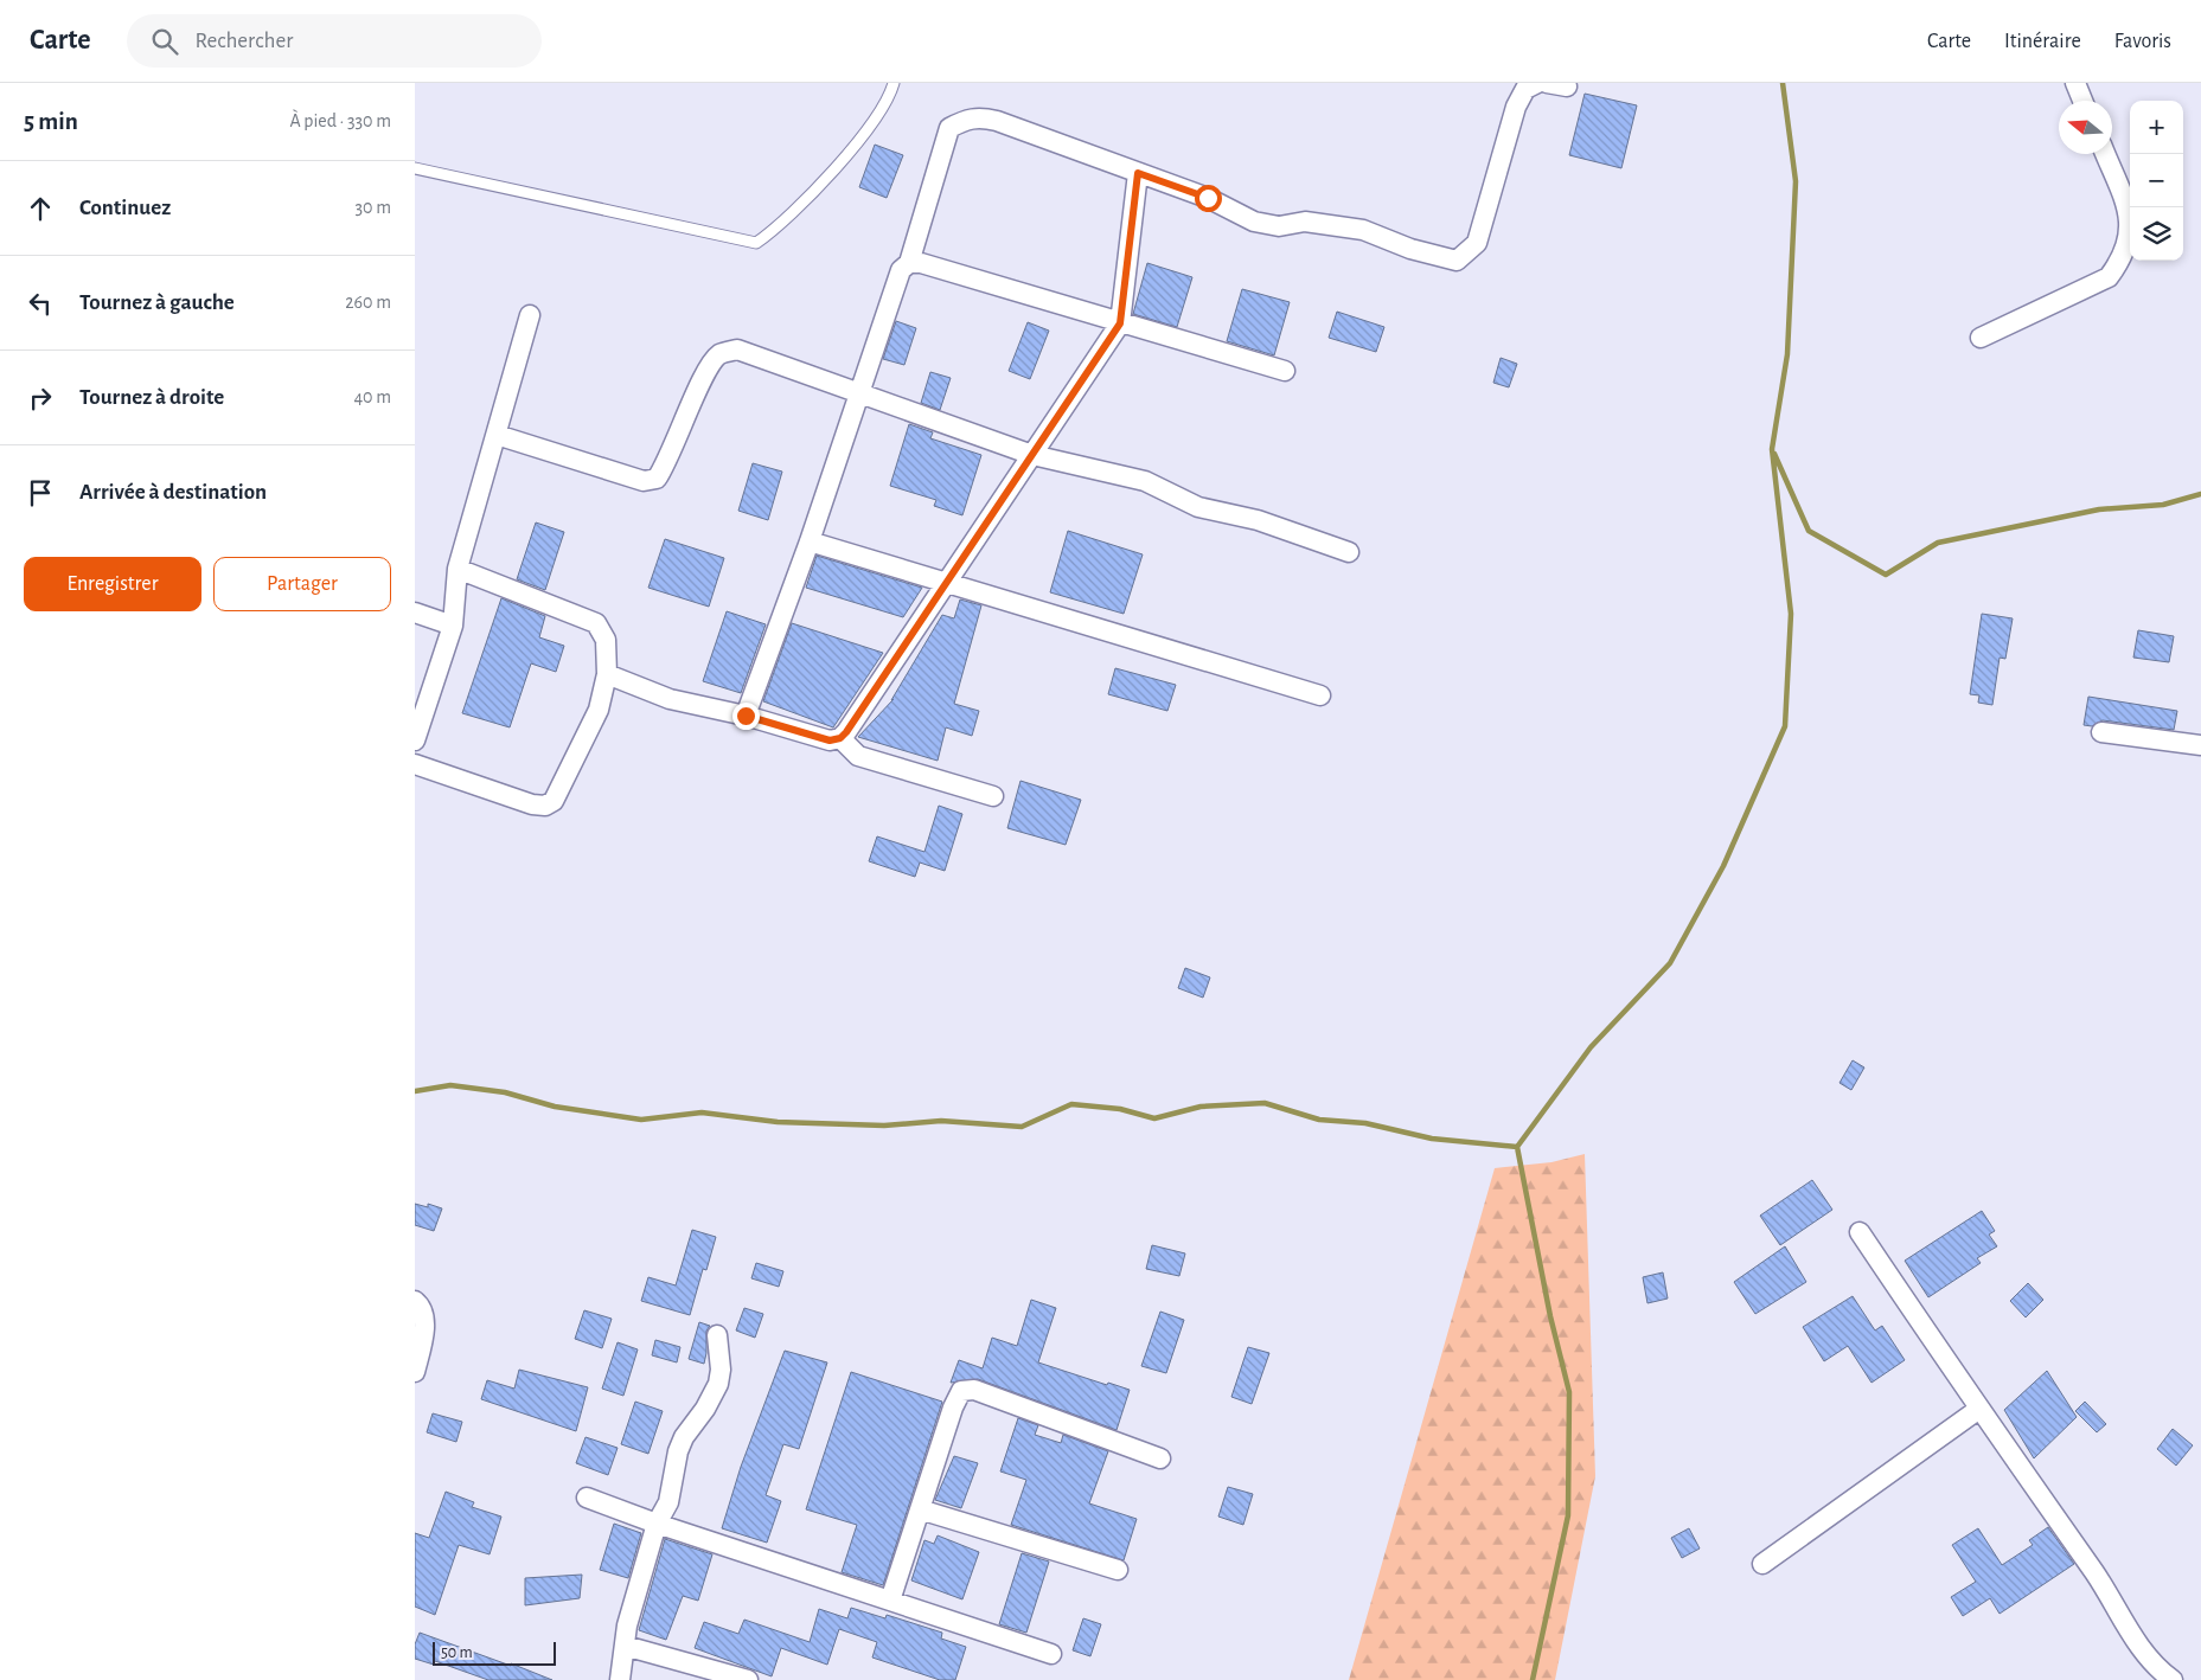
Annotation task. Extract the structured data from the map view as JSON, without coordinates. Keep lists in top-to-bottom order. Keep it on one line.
{"scale_bar":"50 m","north":"left","page":{"header":"Carte","search":"Rechercher","nav":["Carte","Itinéraire","Favoris"],"heading":["5 min","À pied · 330 m"],"map_buttons":["+","−"],"list":[["Continuez","30 m"],["Tournez à gauche","260 m"],["Tournez à droite","40 m"],"Arrivée à destination"],"buttons":["Enregistrer","Partager"],"scale":"50 m"}}
